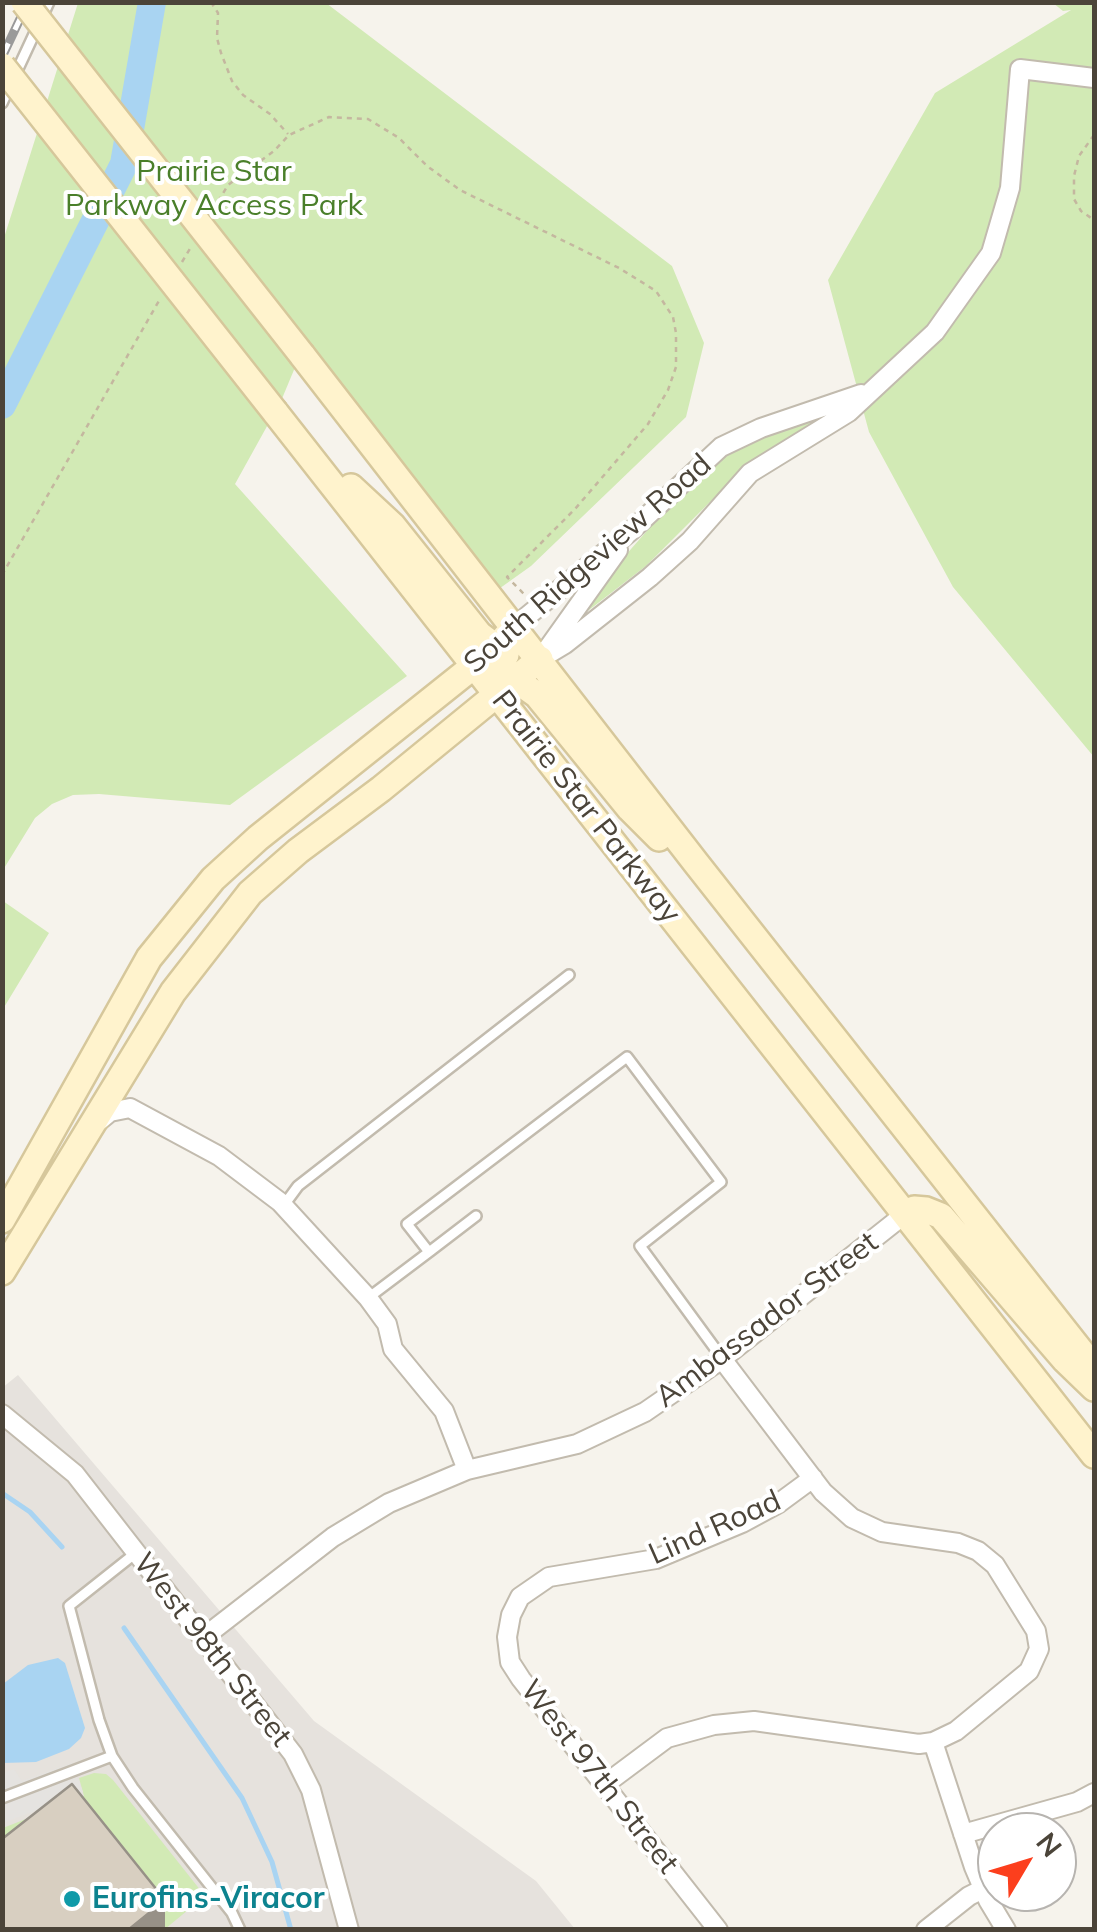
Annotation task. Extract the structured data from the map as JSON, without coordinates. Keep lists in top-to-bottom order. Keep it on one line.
{"streets":{"main road":["South Ridgeview Road","Prairie Star Parkway"],"street":["Ambassador Street","Lind Road","West 98th Street","West 97th Street"]},"crossings":[["South Ridgeview Road","Prairie Star Parkway"],["Prairie Star Parkway","Ambassador Street"],["Ambassador Street","West 98th Street"],["Lind Road","West 97th Street"]],"parks":["Prairie Star Parkway Access Park"],"places":["Eurofins-Viracor"],"north":"top right"}
